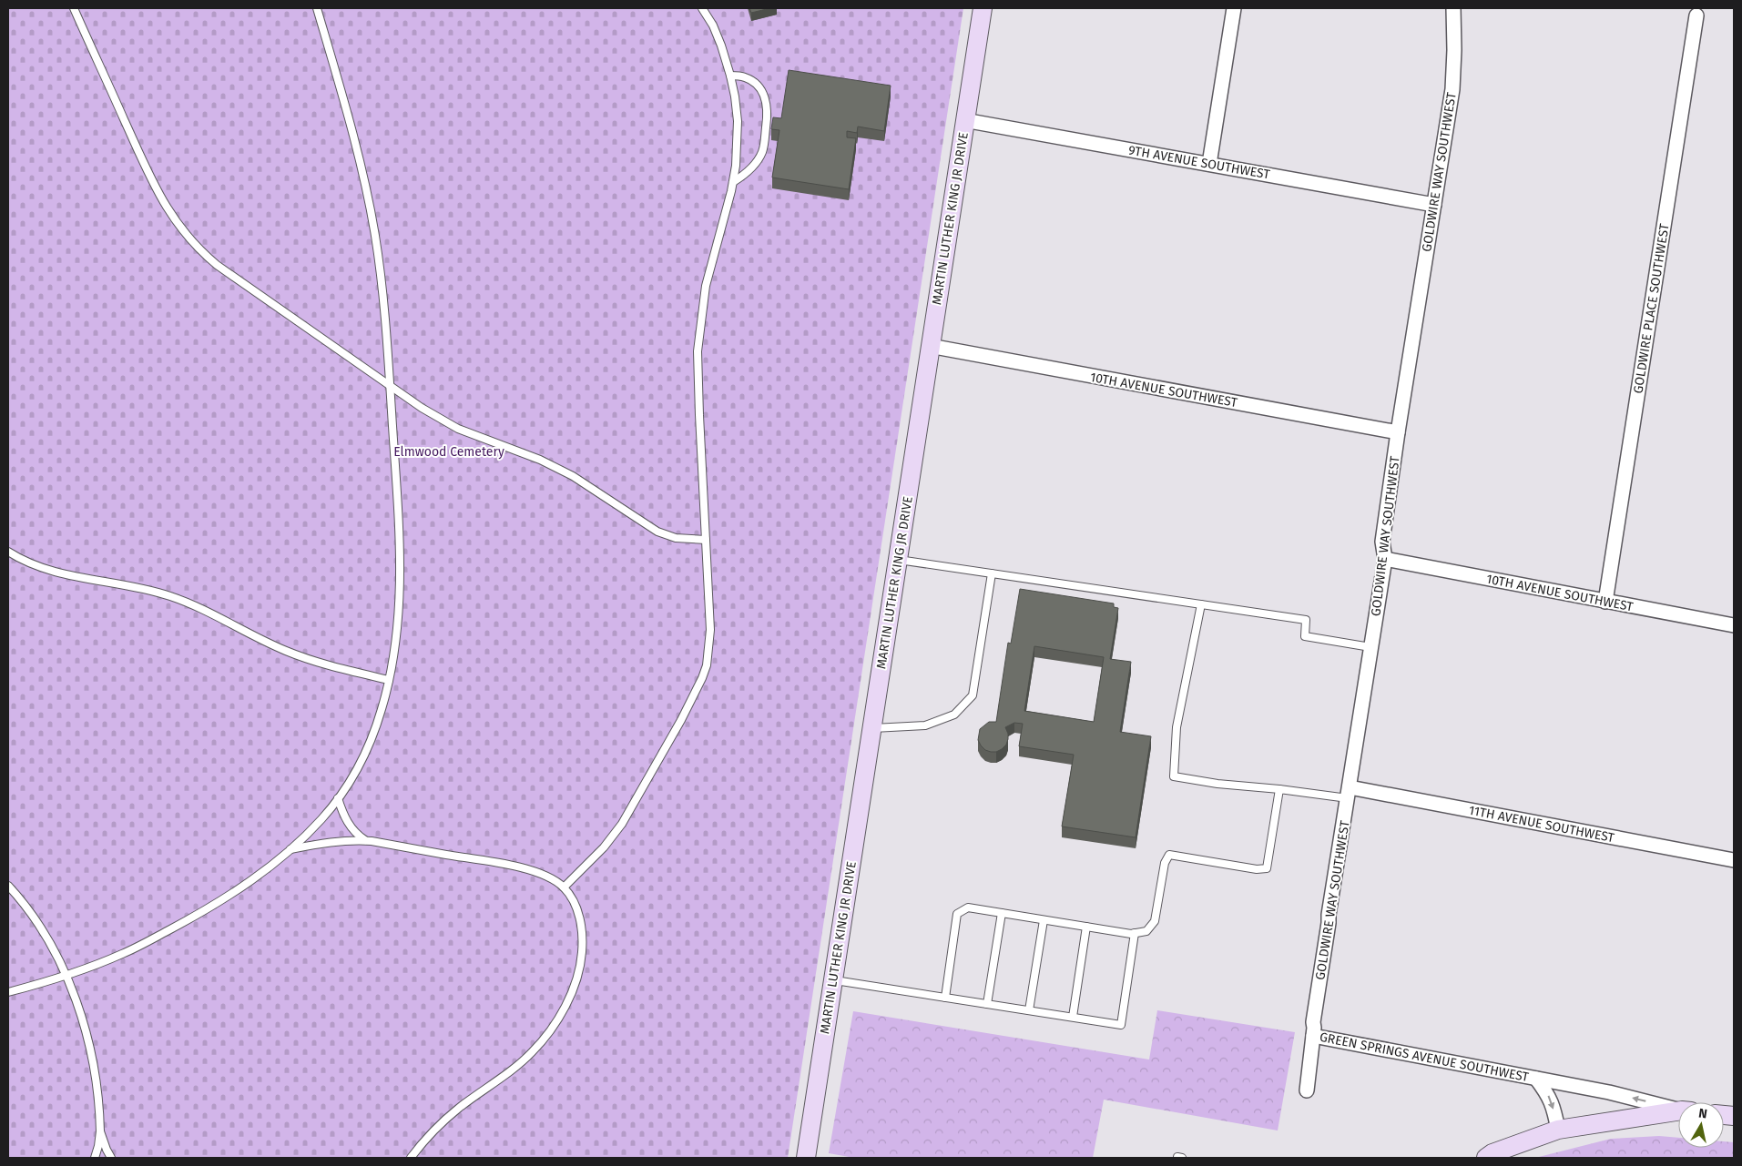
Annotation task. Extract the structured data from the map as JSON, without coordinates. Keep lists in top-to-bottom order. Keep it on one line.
{"streets":{"main road":["MARTIN LUTHER KING JR DRIVE","GREEN SPRINGS AVENUE SOUTHWEST"],"street":["9TH AVENUE SOUTHWEST","GOLDWIRE WAY SOUTHWEST","GOLDWIRE PLACE SOUTHWEST","10TH AVENUE SOUTHWEST","11TH AVENUE SOUTHWEST"]},"crossings":[["9TH AVENUE SOUTHWEST","GOLDWIRE WAY SOUTHWEST"],["9TH AVENUE SOUTHWEST","MARTIN LUTHER KING JR DRIVE"],["GOLDWIRE WAY SOUTHWEST","10TH AVENUE SOUTHWEST"],["GOLDWIRE WAY SOUTHWEST","11TH AVENUE SOUTHWEST"],["GOLDWIRE WAY SOUTHWEST","GREEN SPRINGS AVENUE SOUTHWEST"],["MARTIN LUTHER KING JR DRIVE","10TH AVENUE SOUTHWEST"],["GOLDWIRE PLACE SOUTHWEST","10TH AVENUE SOUTHWEST"]],"parks":["Elmwood Cemetery"],"north":"top"}
